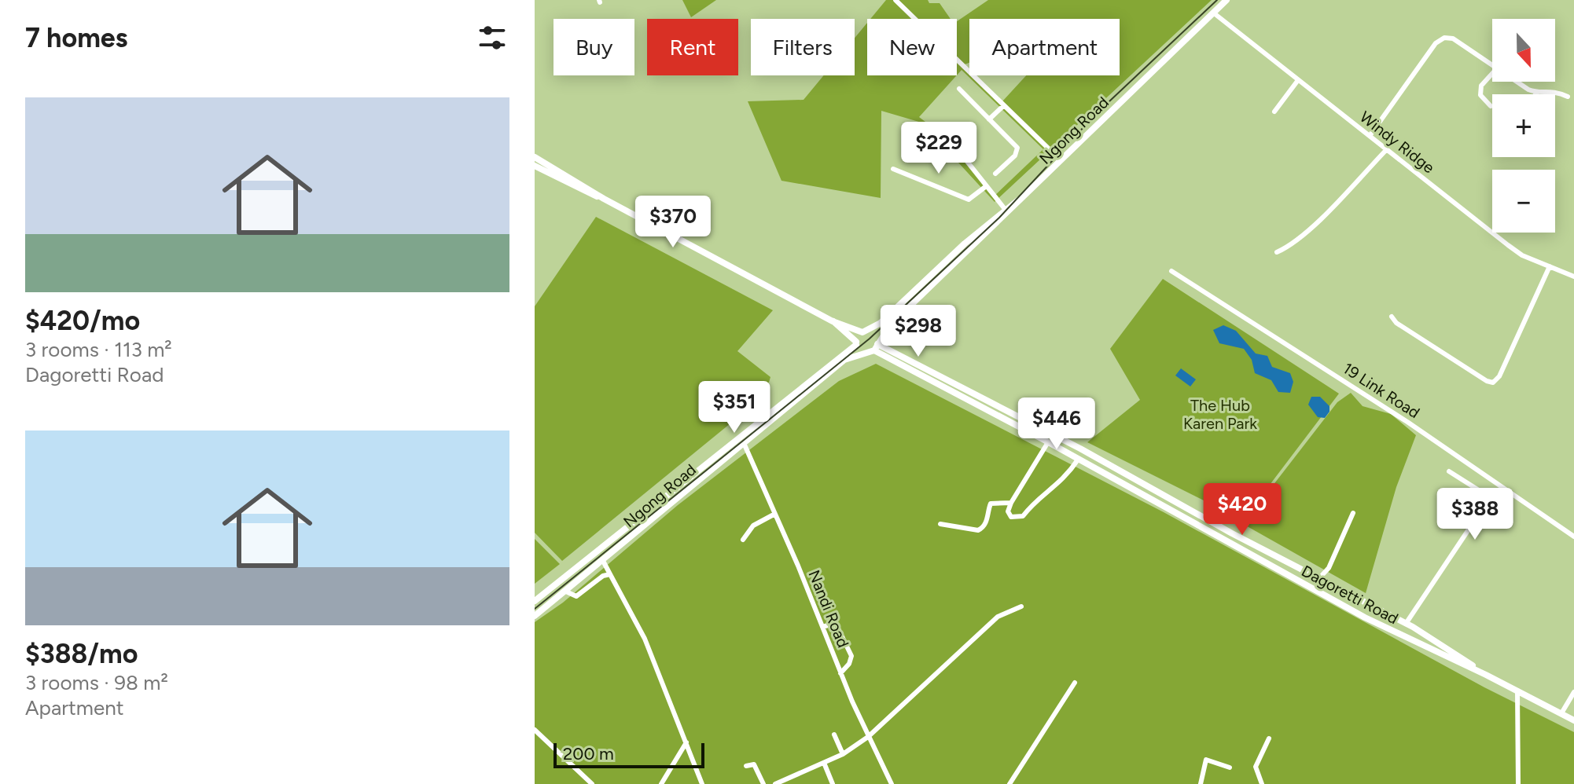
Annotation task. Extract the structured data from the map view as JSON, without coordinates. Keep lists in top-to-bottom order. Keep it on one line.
{"streets":{"main road":["Ngong Road","Dagoretti Road"],"street":["Windy Ridge","19 Link Road","Nandi Road"]},"crossings":[["Ngong Road","Windy Ridge"],["Ngong Road","Dagoretti Road"],["Ngong Road","Nandi Road"]],"parks":["The Hub Karen Park"],"scale_bar":"200 m","north":"bottom","page":{"heading":"7 homes","map_buttons":["+","−"],"chip":["Buy","Rent","Filters","New","Apartment"],"list":[{"name":"$420/mo","note":"3 rooms · 113 m² · Dagoretti Road"},{"name":"$388/mo","note":"3 rooms · 98 m² · Apartment"}],"price":["$229","$370","$298","$351","$446","$420","$388"],"scale":"200 m"}}
